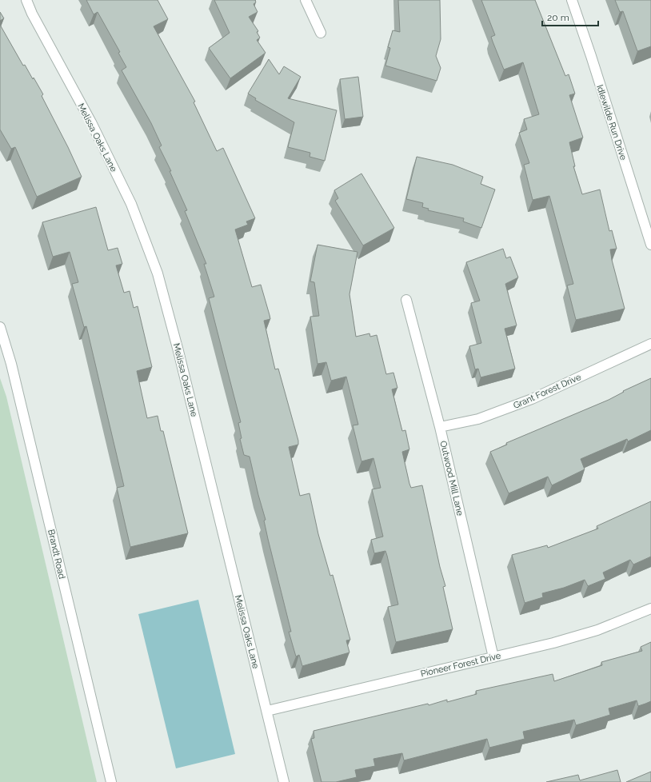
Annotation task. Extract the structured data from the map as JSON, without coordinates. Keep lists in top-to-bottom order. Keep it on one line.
{"streets":{"street":["Idlewilde Run Drive","Melissa Oaks Lane","Grant Forest Drive","Outwood Mill Lane","Brandt Road","Pioneer Forest Drive"]},"crossings":[["Melissa Oaks Lane","Pioneer Forest Drive"],["Grant Forest Drive","Outwood Mill Lane"],["Outwood Mill Lane","Pioneer Forest Drive"]],"scale_bar":"20 m"}
